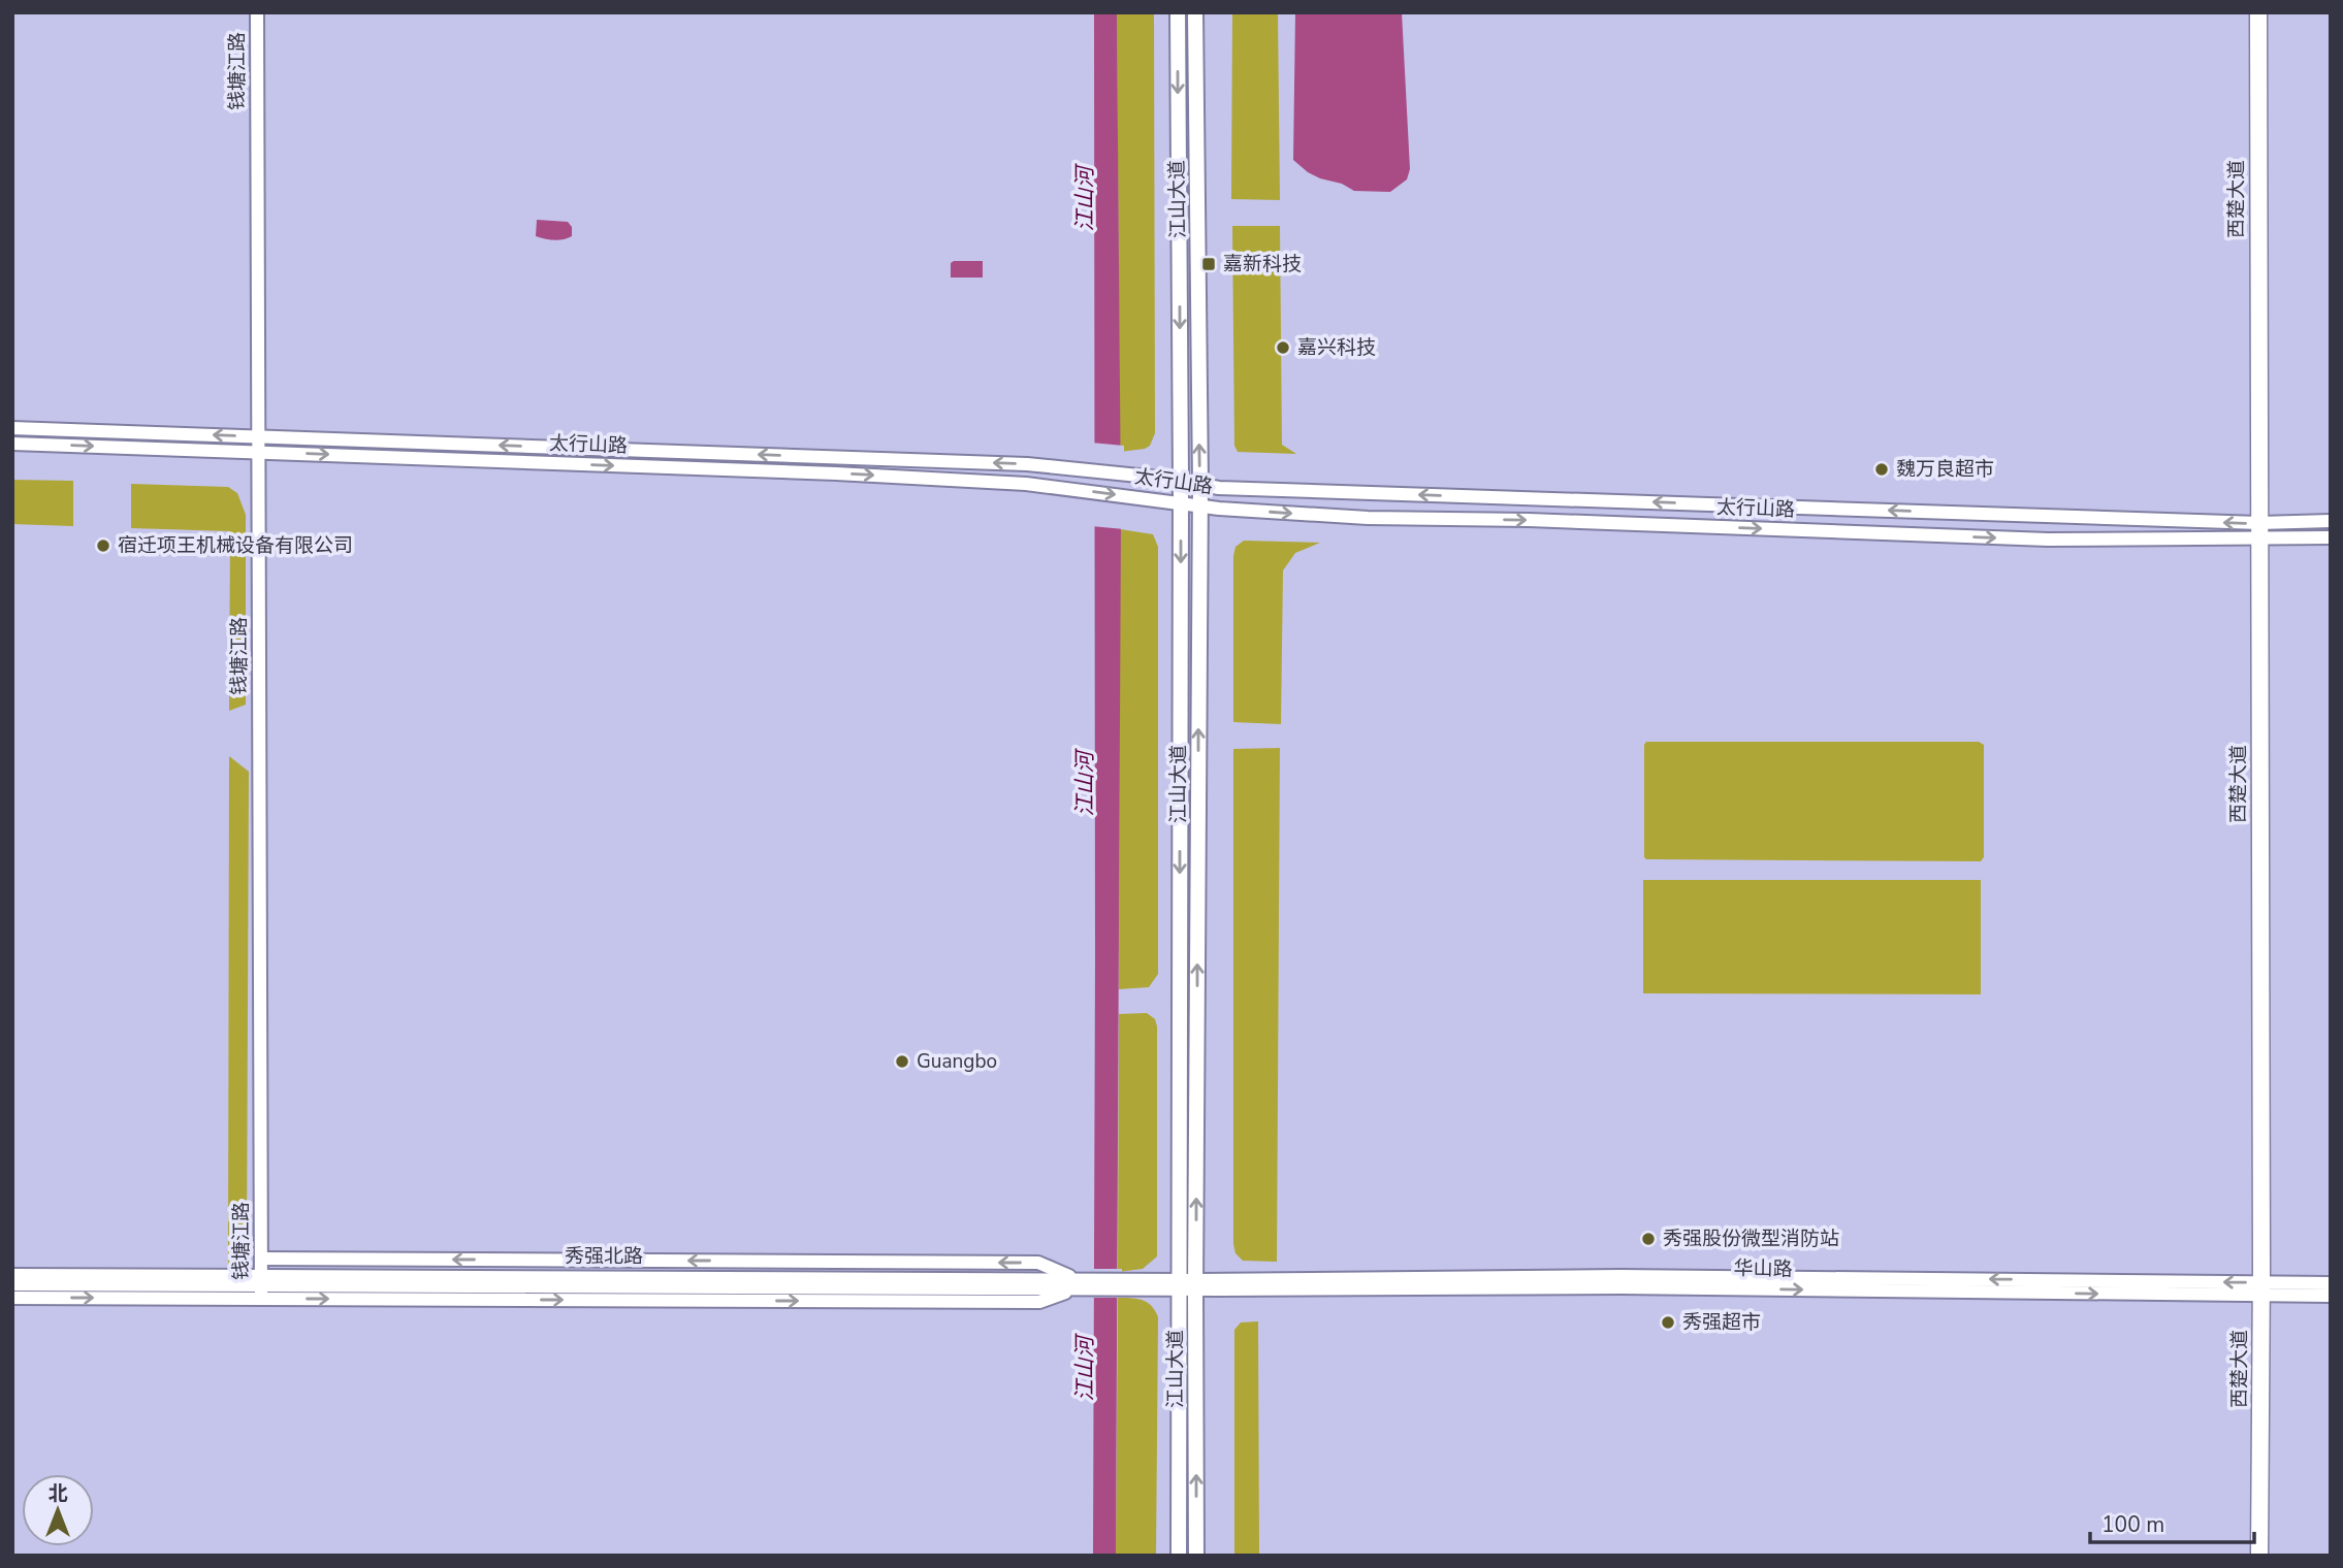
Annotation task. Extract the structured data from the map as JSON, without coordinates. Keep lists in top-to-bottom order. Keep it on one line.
{"streets":{"main road":["江山大道","西楚大道"],"street":["钱塘江路","太行山路","秀强北路","华山路"]},"crossings":[["钱塘江路","太行山路"],["钱塘江路","秀强北路"],["江山大道","太行山路"],["江山大道","秀强北路"],["江山大道","华山路"],["西楚大道","太行山路"],["西楚大道","华山路"],["秀强北路","华山路"]],"water":["江山河"],"places":{"transit":["嘉新科技"],"other":["嘉兴科技","魏万良超市","宿迁项王机械设备有限公司","Guangbo","秀强股份微型消防站","秀强超市"]},"scale_bar":"100 m","north":"top"}
